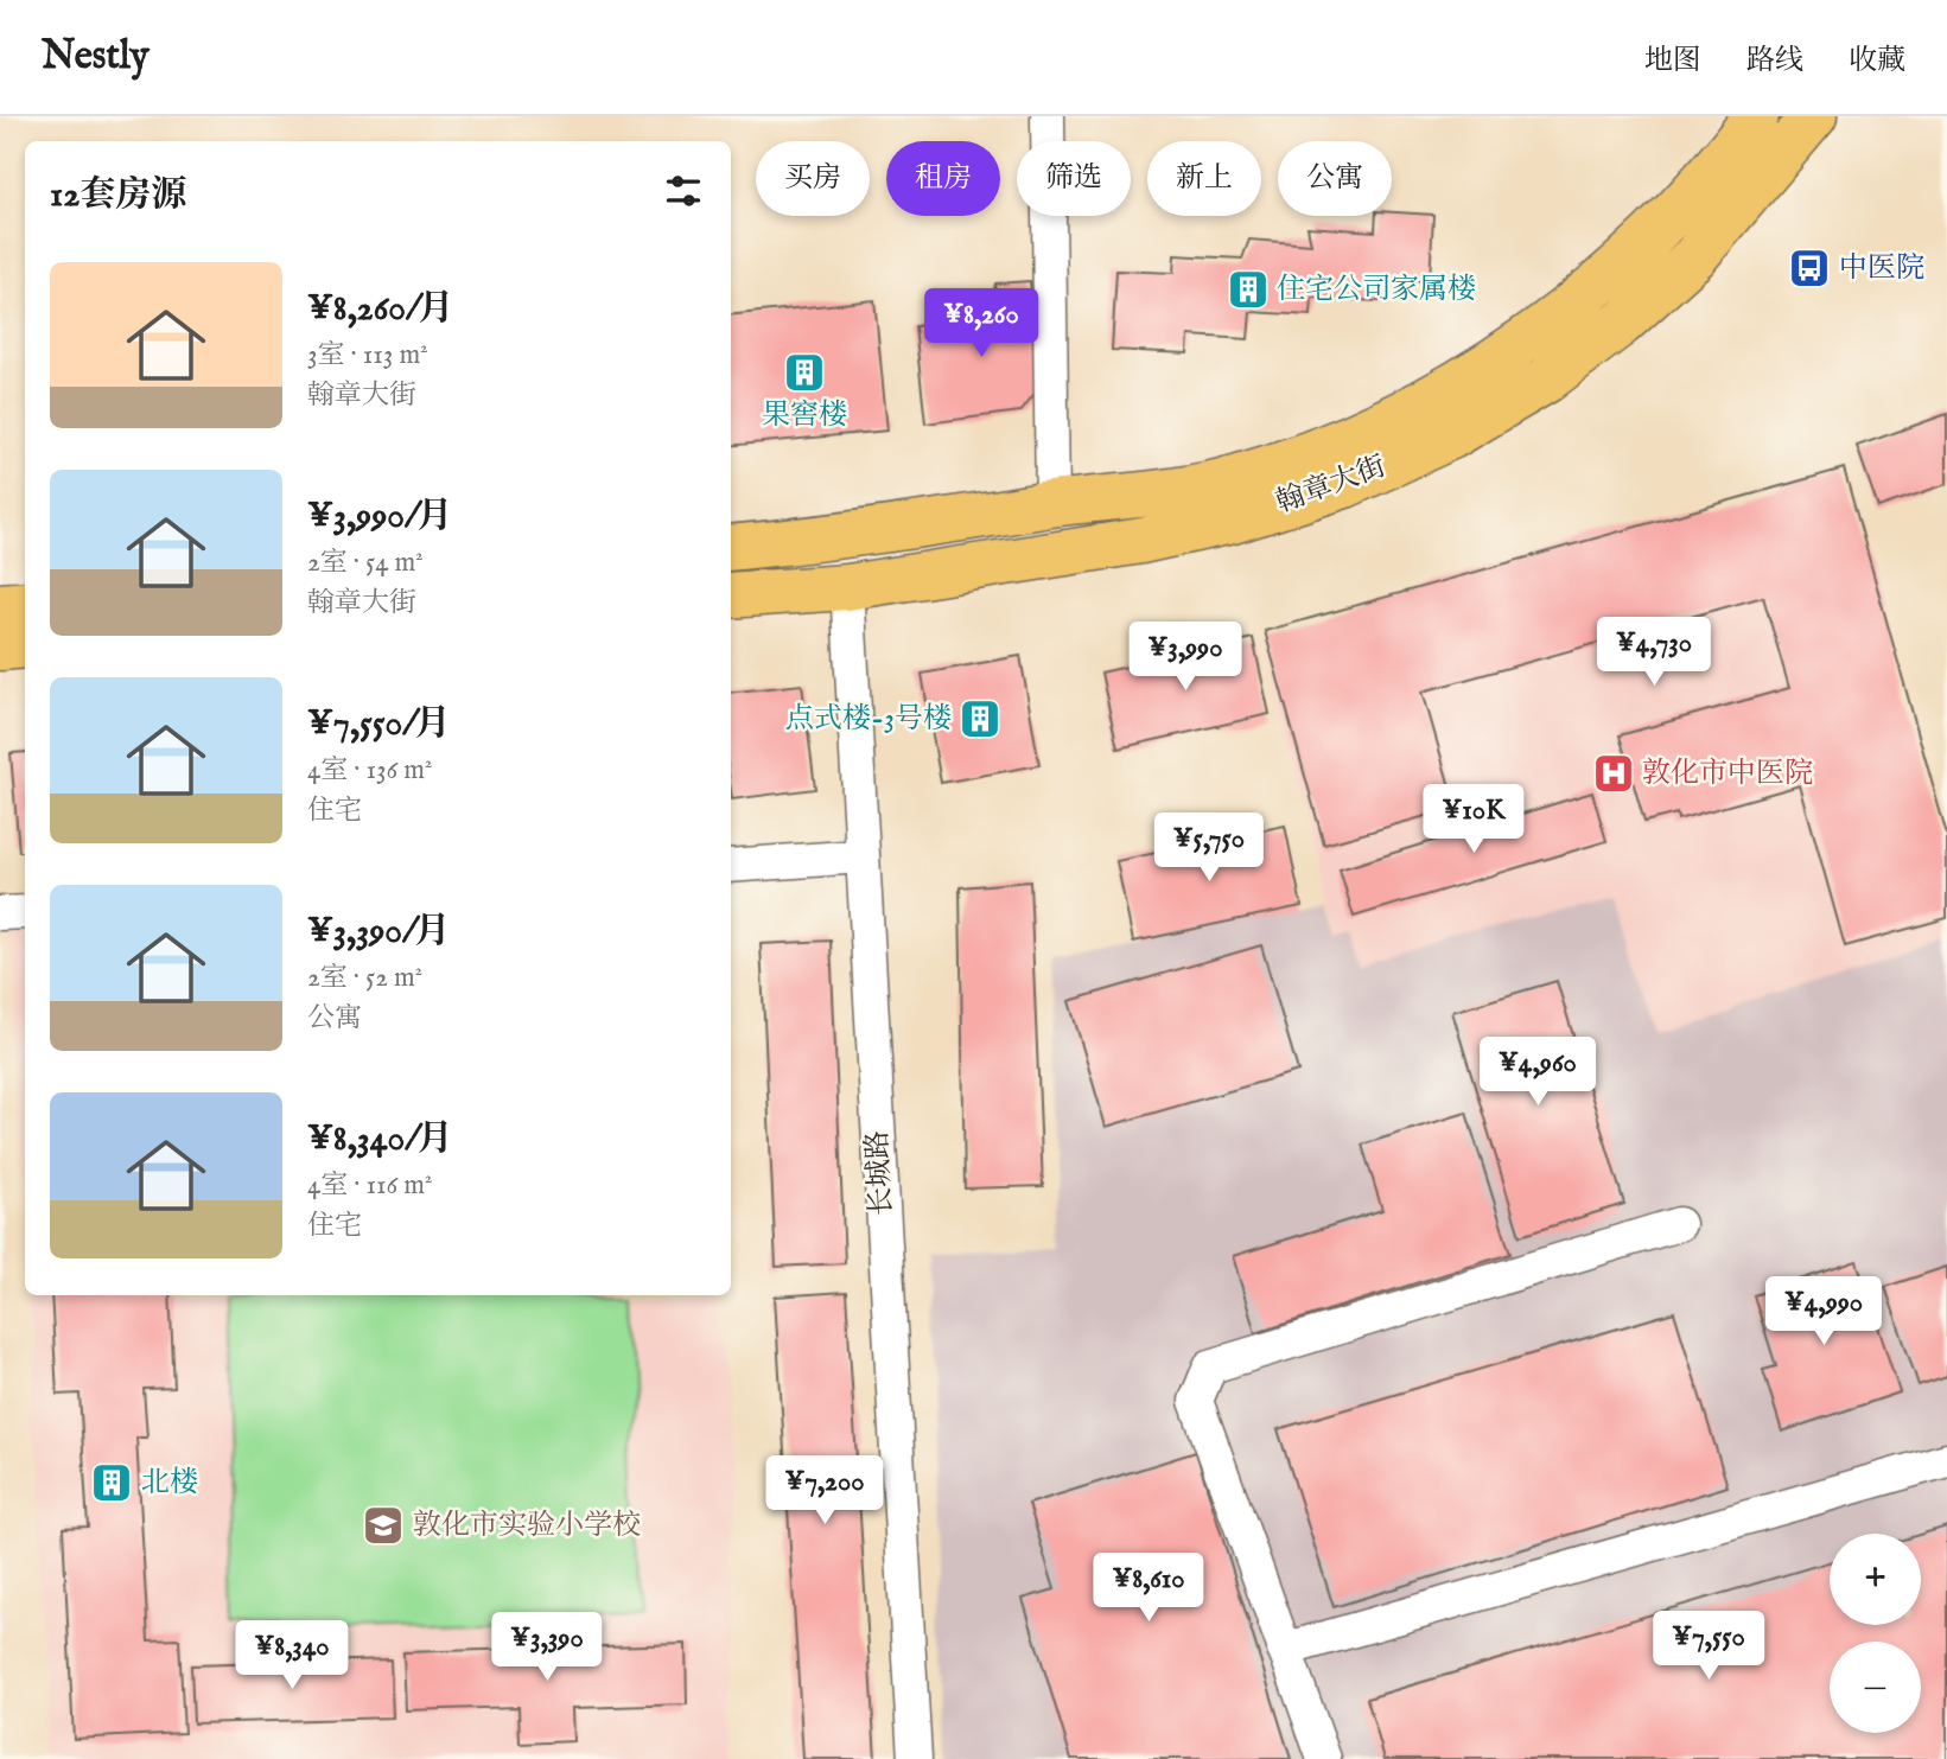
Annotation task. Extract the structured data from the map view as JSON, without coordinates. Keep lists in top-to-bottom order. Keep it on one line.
{"streets":{"main road":["翰章大街"],"street":["长城路"]},"crossings":[["翰章大街","长城路"]],"places":{"bus stop":["中医院"],"building":["住宅公司家属楼","果窖楼","点式楼-3号楼","北楼"],"hospital":["敦化市中医院"],"school or university":["敦化市实验小学校"]},"page":{"header":"Nestly","nav":["地图","路线","收藏"],"chip":["买房","租房","筛选","新上","公寓"],"heading":"12套房源","list":[{"name":"¥8,260/月","note":"3室 · 113 m² · 翰章大街"},{"name":"¥3,990/月","note":"2室 · 54 m² · 翰章大街"},{"name":"¥7,550/月","note":"4室 · 136 m² · 住宅"},{"name":"¥3,390/月","note":"2室 · 52 m² · 公寓"},{"name":"¥8,340/月","note":"4室 · 116 m² · 住宅"}],"price":["¥8,260","¥4,730","¥3,990","¥10K","¥5,750","¥4,960","¥4,990","¥7,200","¥8,610","¥7,550","¥3,390","¥8,340"],"map_buttons":["+","−"]}}
